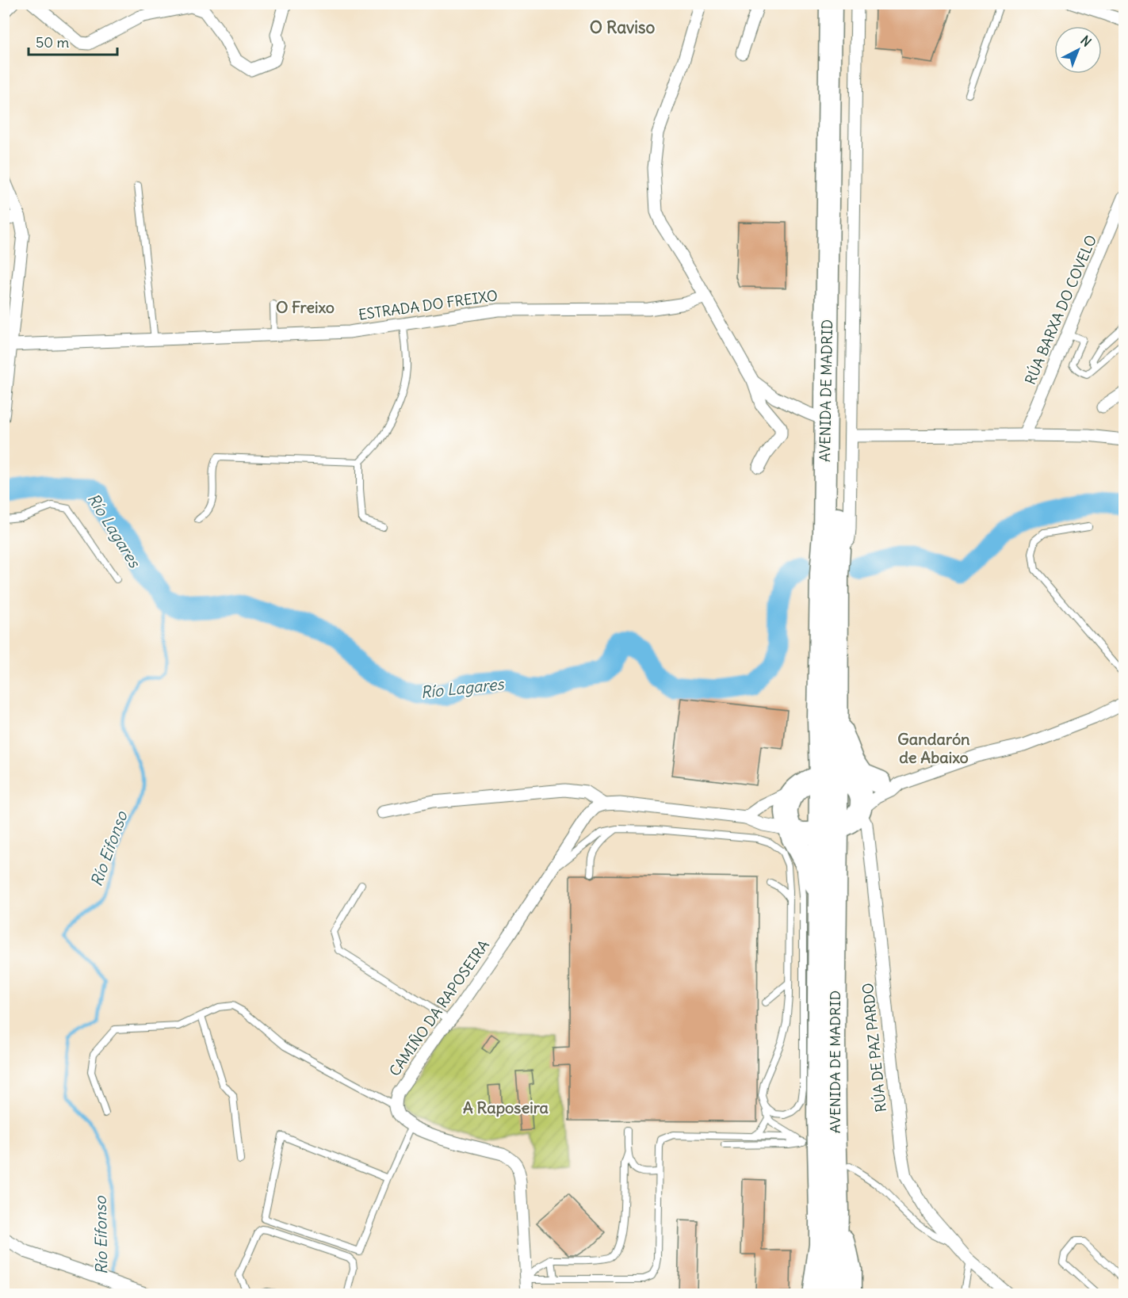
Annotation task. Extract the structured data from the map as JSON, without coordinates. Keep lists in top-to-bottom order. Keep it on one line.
{"streets":{"highway":["AVENIDA DE MADRID"],"street":["ESTRADA DO FREIXO","RÚA BARXA DO COVELO","CAMIÑO DA RAPOSEIRA","RÚA DE PAZ PARDO"]},"crossings":[["AVENIDA DE MADRID","RÚA DE PAZ PARDO"]],"districts":["O Raviso","O Freixo","Gandarón de Abaixo","A Raposeira"],"water":["Río Lagares","Río Eifonso"],"scale_bar":"50 m","north":"top right"}
